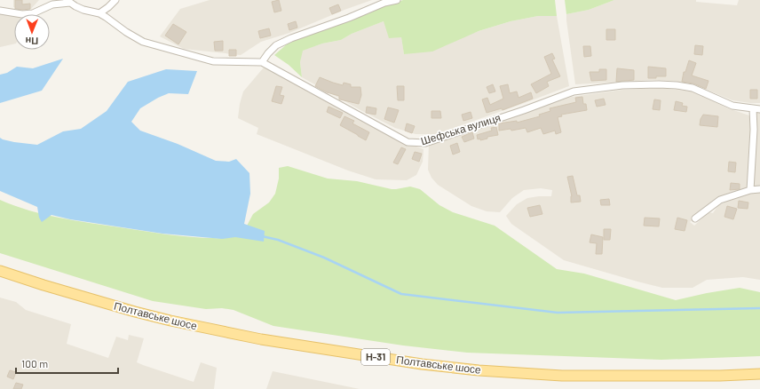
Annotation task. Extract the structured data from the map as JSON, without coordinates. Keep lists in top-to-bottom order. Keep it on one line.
{"streets":{"main road":["Полтавське шосе","Н-31"],"street":["Шефська вулиця"]},"scale_bar":"100 m","north":"bottom"}
